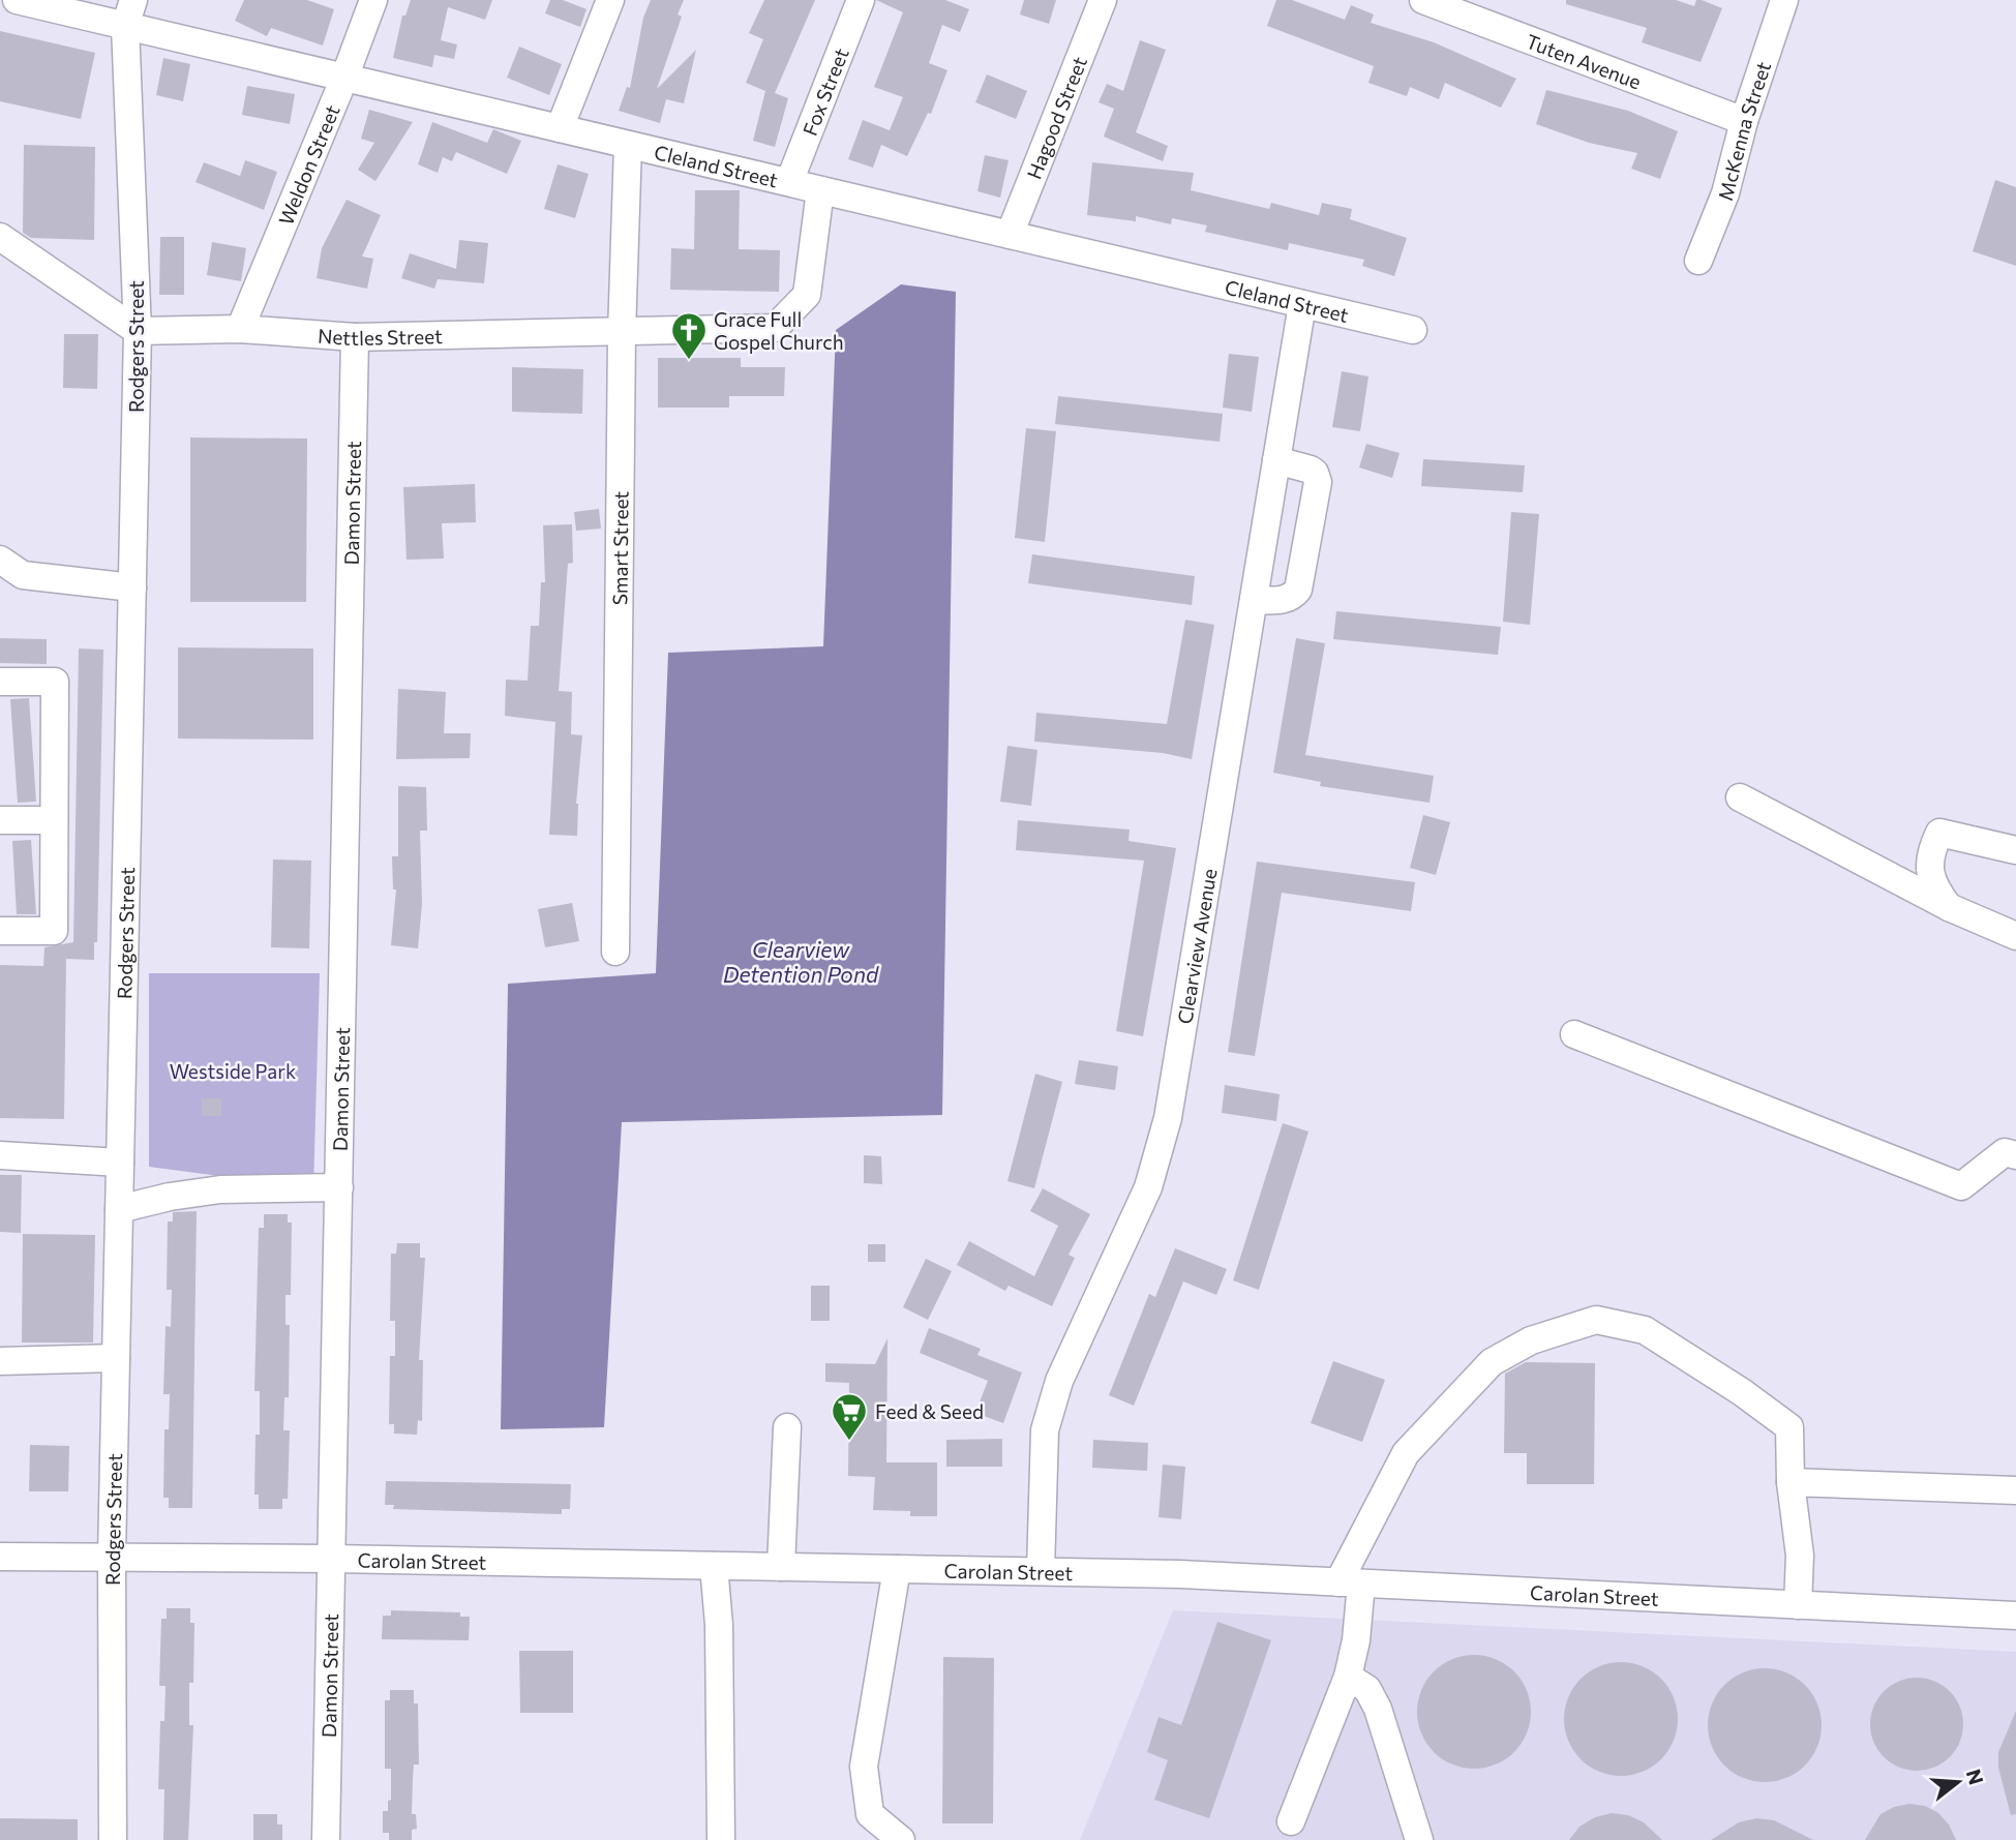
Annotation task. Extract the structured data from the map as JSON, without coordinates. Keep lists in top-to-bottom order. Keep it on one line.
{"streets":{"street":["Tuten Avenue","Fox Street","Hagood Street","McKenna Street","Weldon Street","Cleland Street","Nettles Street","Rodgers Street","Damon Street","Smart Street","Clearview Avenue","Carolan Street"]},"crossings":[["Tuten Avenue","McKenna Street"],["Fox Street","Cleland Street"],["Hagood Street","Cleland Street"],["Weldon Street","Cleland Street"],["Weldon Street","Nettles Street"],["Cleland Street","Nettles Street"],["Cleland Street","Rodgers Street"],["Cleland Street","Smart Street"],["Cleland Street","Clearview Avenue"],["Nettles Street","Rodgers Street"],["Nettles Street","Damon Street"],["Nettles Street","Smart Street"],["Rodgers Street","Carolan Street"],["Damon Street","Carolan Street"],["Clearview Avenue","Carolan Street"]],"water":["Clearview Detention Pond"],"parks":["Westside Park"],"places":{"church":["Grace Full Gospel Church"],"supermarket":["Feed & Seed"]},"north":"right"}
